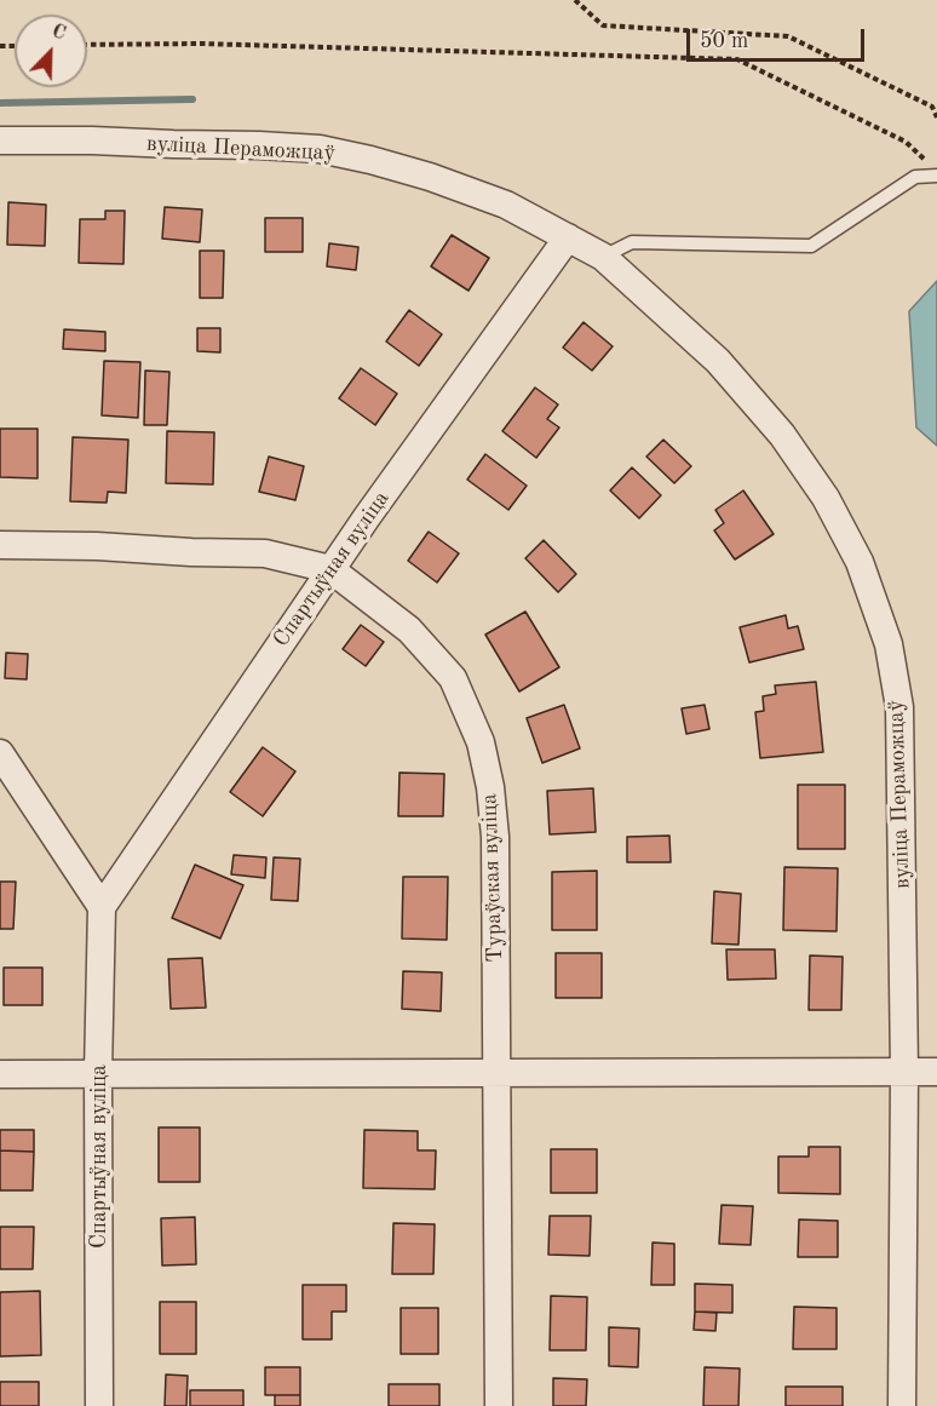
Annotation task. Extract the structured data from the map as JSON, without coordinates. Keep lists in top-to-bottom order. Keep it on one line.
{"streets":{"street":["вуліца Пераможцаў","Спартыўная вуліца","Тураўская вуліца"]},"crossings":[["вуліца Пераможцаў","Спартыўная вуліца"],["Спартыўная вуліца","Тураўская вуліца"]],"scale_bar":"50 m","north":"top right"}
